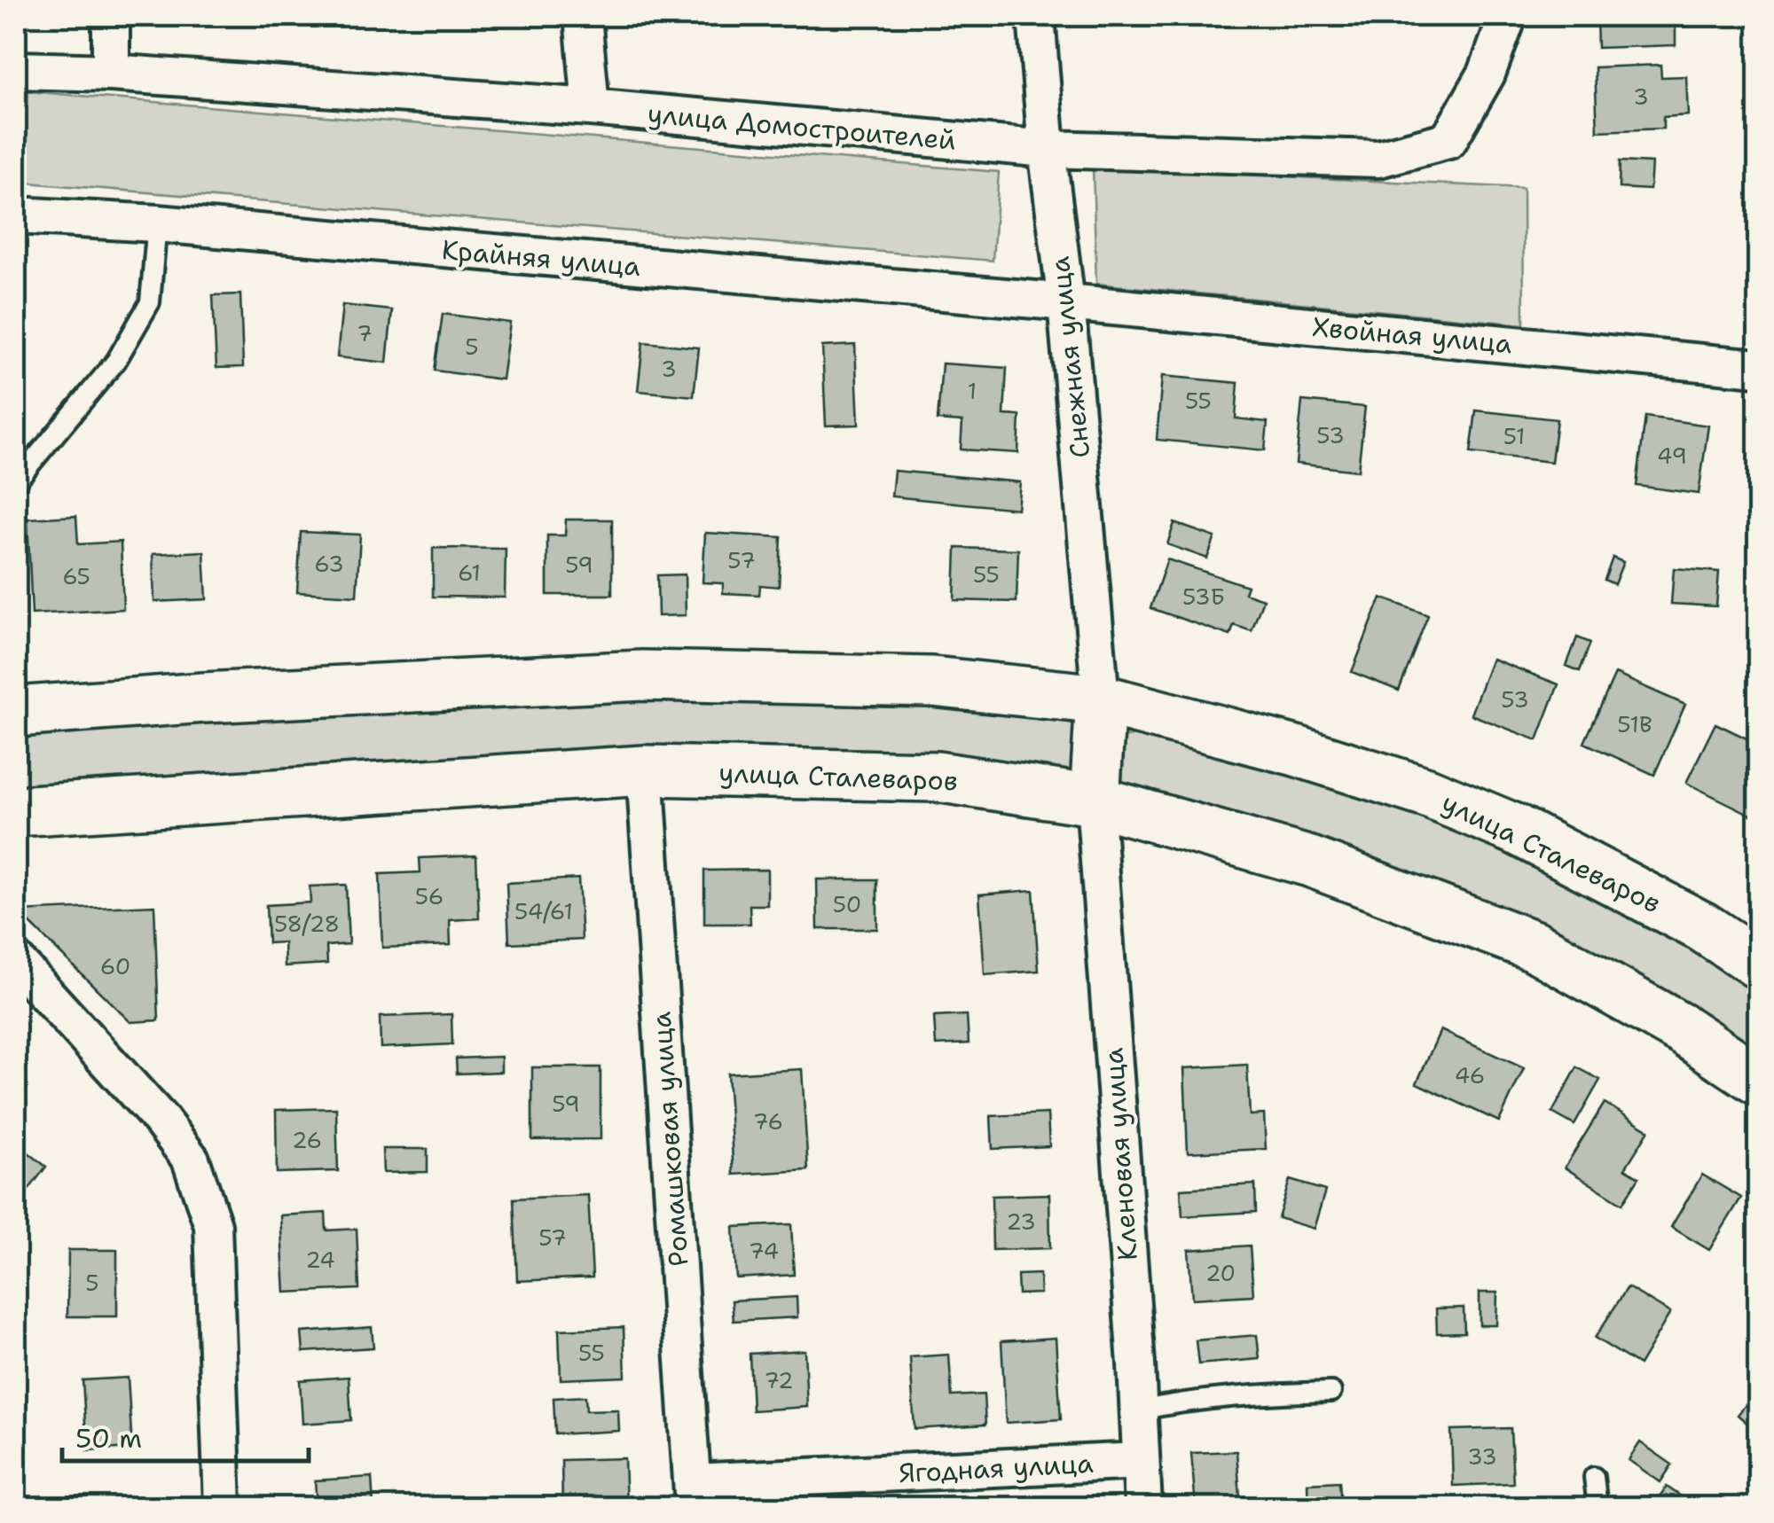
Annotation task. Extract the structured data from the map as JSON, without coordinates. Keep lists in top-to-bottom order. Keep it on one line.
{"streets":{"main road":["улица Сталеваров"],"street":["улица Домостроителей","Крайняя улица","Хвойная улица","Снежная улица","Ромашковая улица","Кленовая улица","Ягодная улица"]},"crossings":[["улица Домостроителей","Снежная улица"],["Крайняя улица","Хвойная улица"],["Крайняя улица","Снежная улица"],["Хвойная улица","Снежная улица"],["Снежная улица","улица Сталеваров"],["улица Сталеваров","Ромашковая улица"],["улица Сталеваров","Кленовая улица"],["Ромашковая улица","Ягодная улица"],["Кленовая улица","Ягодная улица"]],"house_numbers":["3","7","5","3","1","55","53","51","49","57","63","59","61","55","65","53Б","53","51В","56","50","54/61","58/28","60","46","59","76","26","23","57","74","24","20","5","55","72","33"],"scale_bar":"50 m"}
